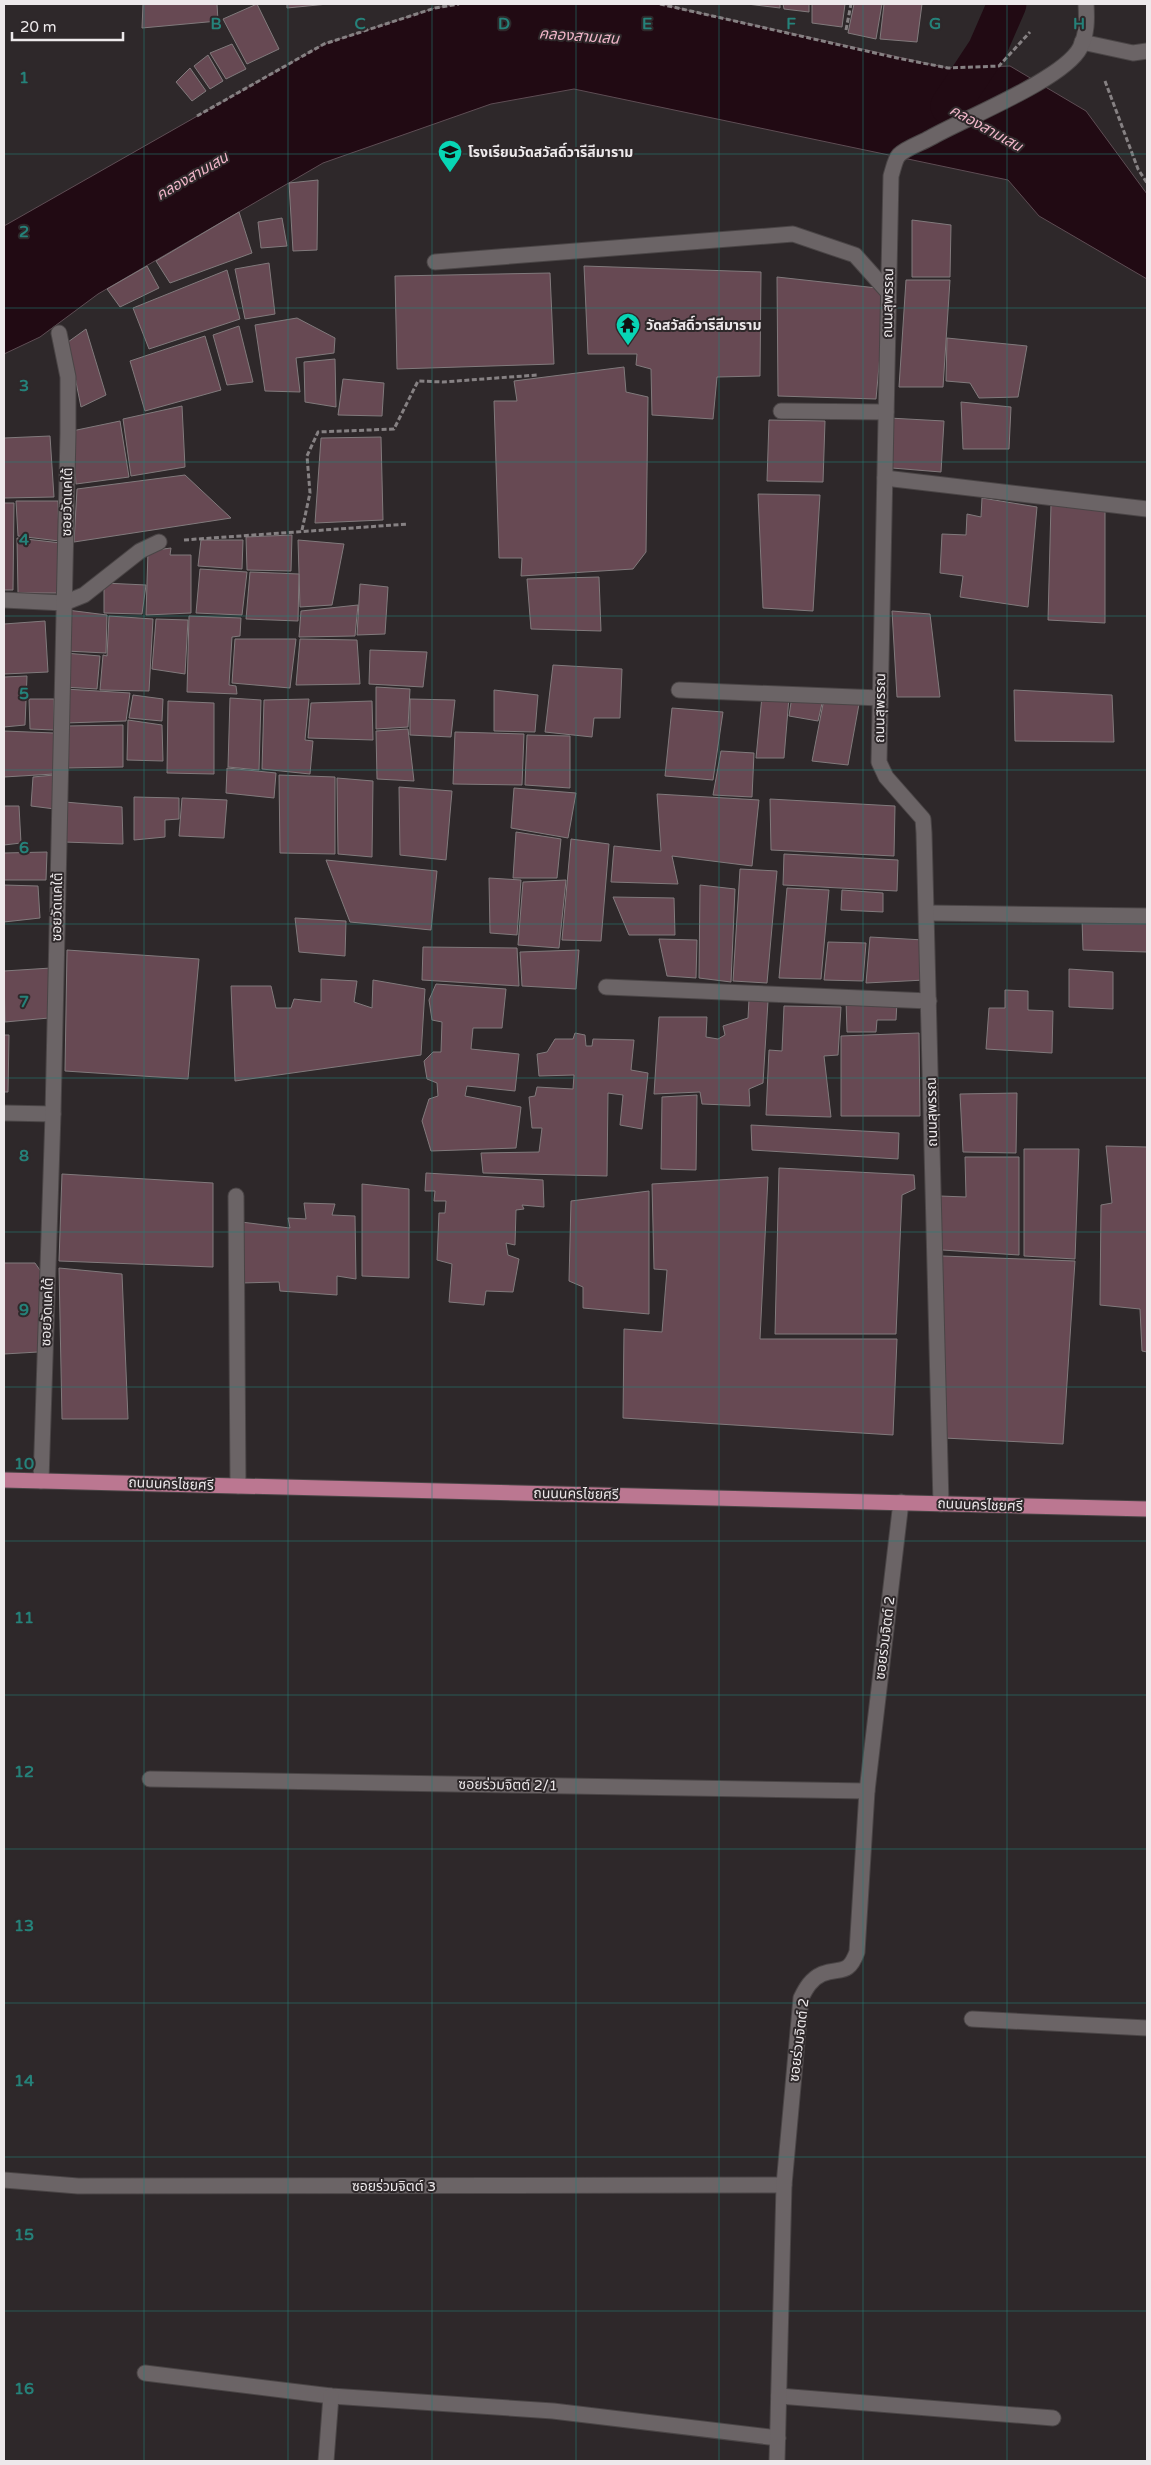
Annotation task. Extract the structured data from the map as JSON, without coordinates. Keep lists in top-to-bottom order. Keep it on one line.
{"streets":{"main road":["ถนนนครไชยศรี"],"street":["ถนนสุพรรณ","ซอยวัดแคใต้","ซอยร่วมจิตต์ 2","ซอยร่วมจิตต์ 2/1","ซอยร่วมจิตต์ 3"]},"crossings":[["ถนนสุพรรณ","ถนนนครไชยศรี"],["ซอยวัดแคใต้","ถนนนครไชยศรี"],["ถนนนครไชยศรี","ซอยร่วมจิตต์ 2"],["ซอยร่วมจิตต์ 2","ซอยร่วมจิตต์ 2/1"],["ซอยร่วมจิตต์ 2","ซอยร่วมจิตต์ 3"]],"water":["คลองสามเสน"],"places":{"school or university":["โรงเรียนวัดสวัสดิ์วารีสีมาราม"],"temple":["วัดสวัสดิ์วารีสีมาราม"]},"scale_bar":"20 m","grid":{"columns":["B","C","D","E","F","G","H"],"rows":["1","2","3","4","5","6","7","8","9","10","11","12","13","14","15","16"]}}
